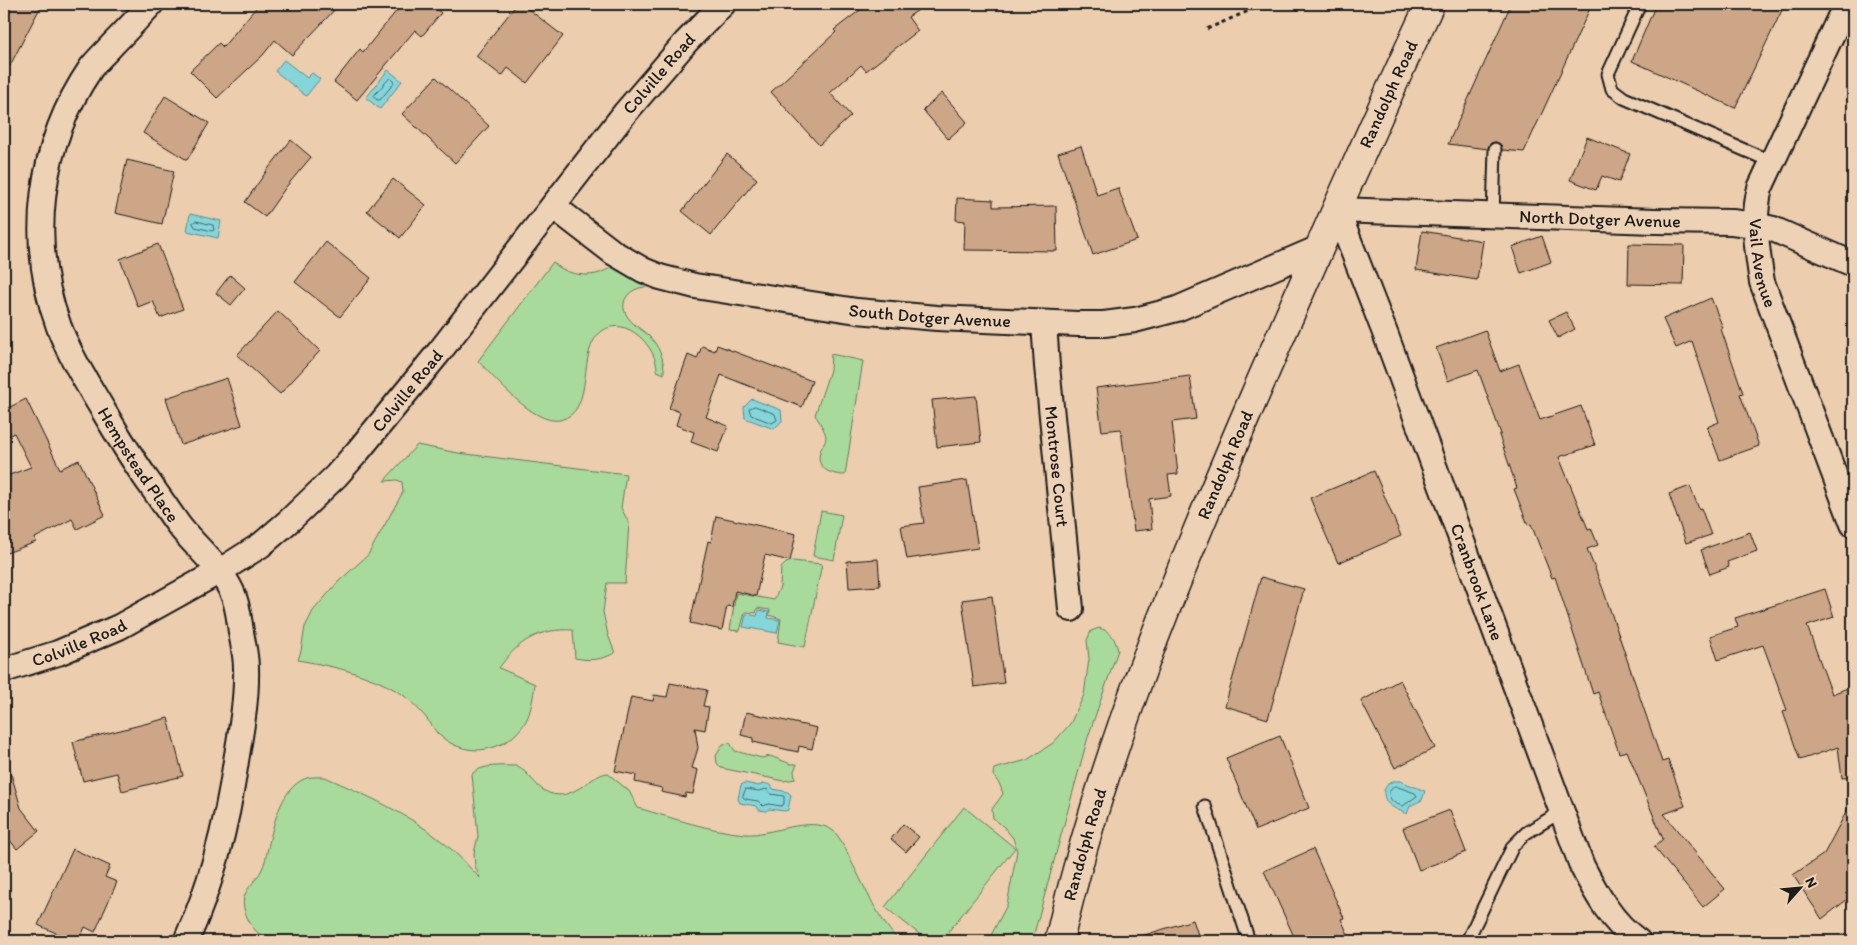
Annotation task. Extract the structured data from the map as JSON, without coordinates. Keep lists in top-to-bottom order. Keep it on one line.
{"streets":{"main road":["Randolph Road"],"street":["Colville Road","North Dotger Avenue","Vail Avenue","South Dotger Avenue","Hempstead Place","Montrose Court","Cranbrook Lane"]},"crossings":[["Colville Road","South Dotger Avenue"],["Colville Road","Hempstead Place"],["Randolph Road","North Dotger Avenue"],["Randolph Road","South Dotger Avenue"],["Randolph Road","Cranbrook Lane"],["North Dotger Avenue","Vail Avenue"],["North Dotger Avenue","Cranbrook Lane"],["South Dotger Avenue","Montrose Court"]],"north":"top right"}
